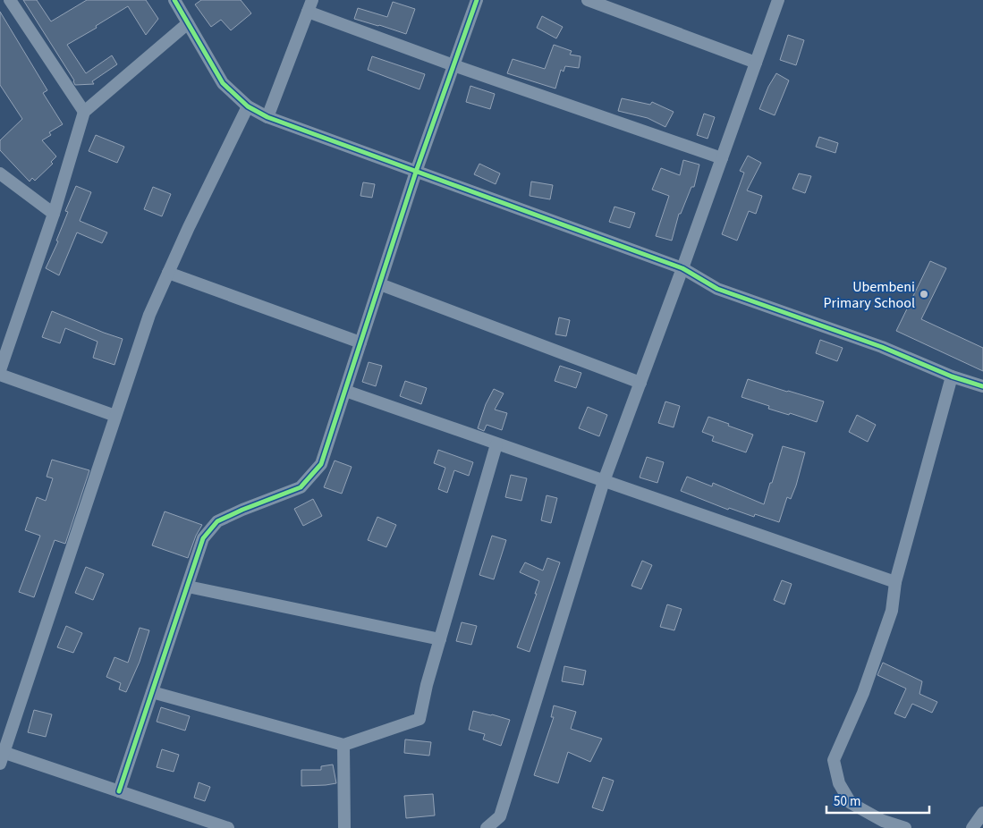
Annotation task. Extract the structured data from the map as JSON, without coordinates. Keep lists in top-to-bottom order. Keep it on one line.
{"places":["Ubembeni Primary School"],"scale_bar":"50 m"}
